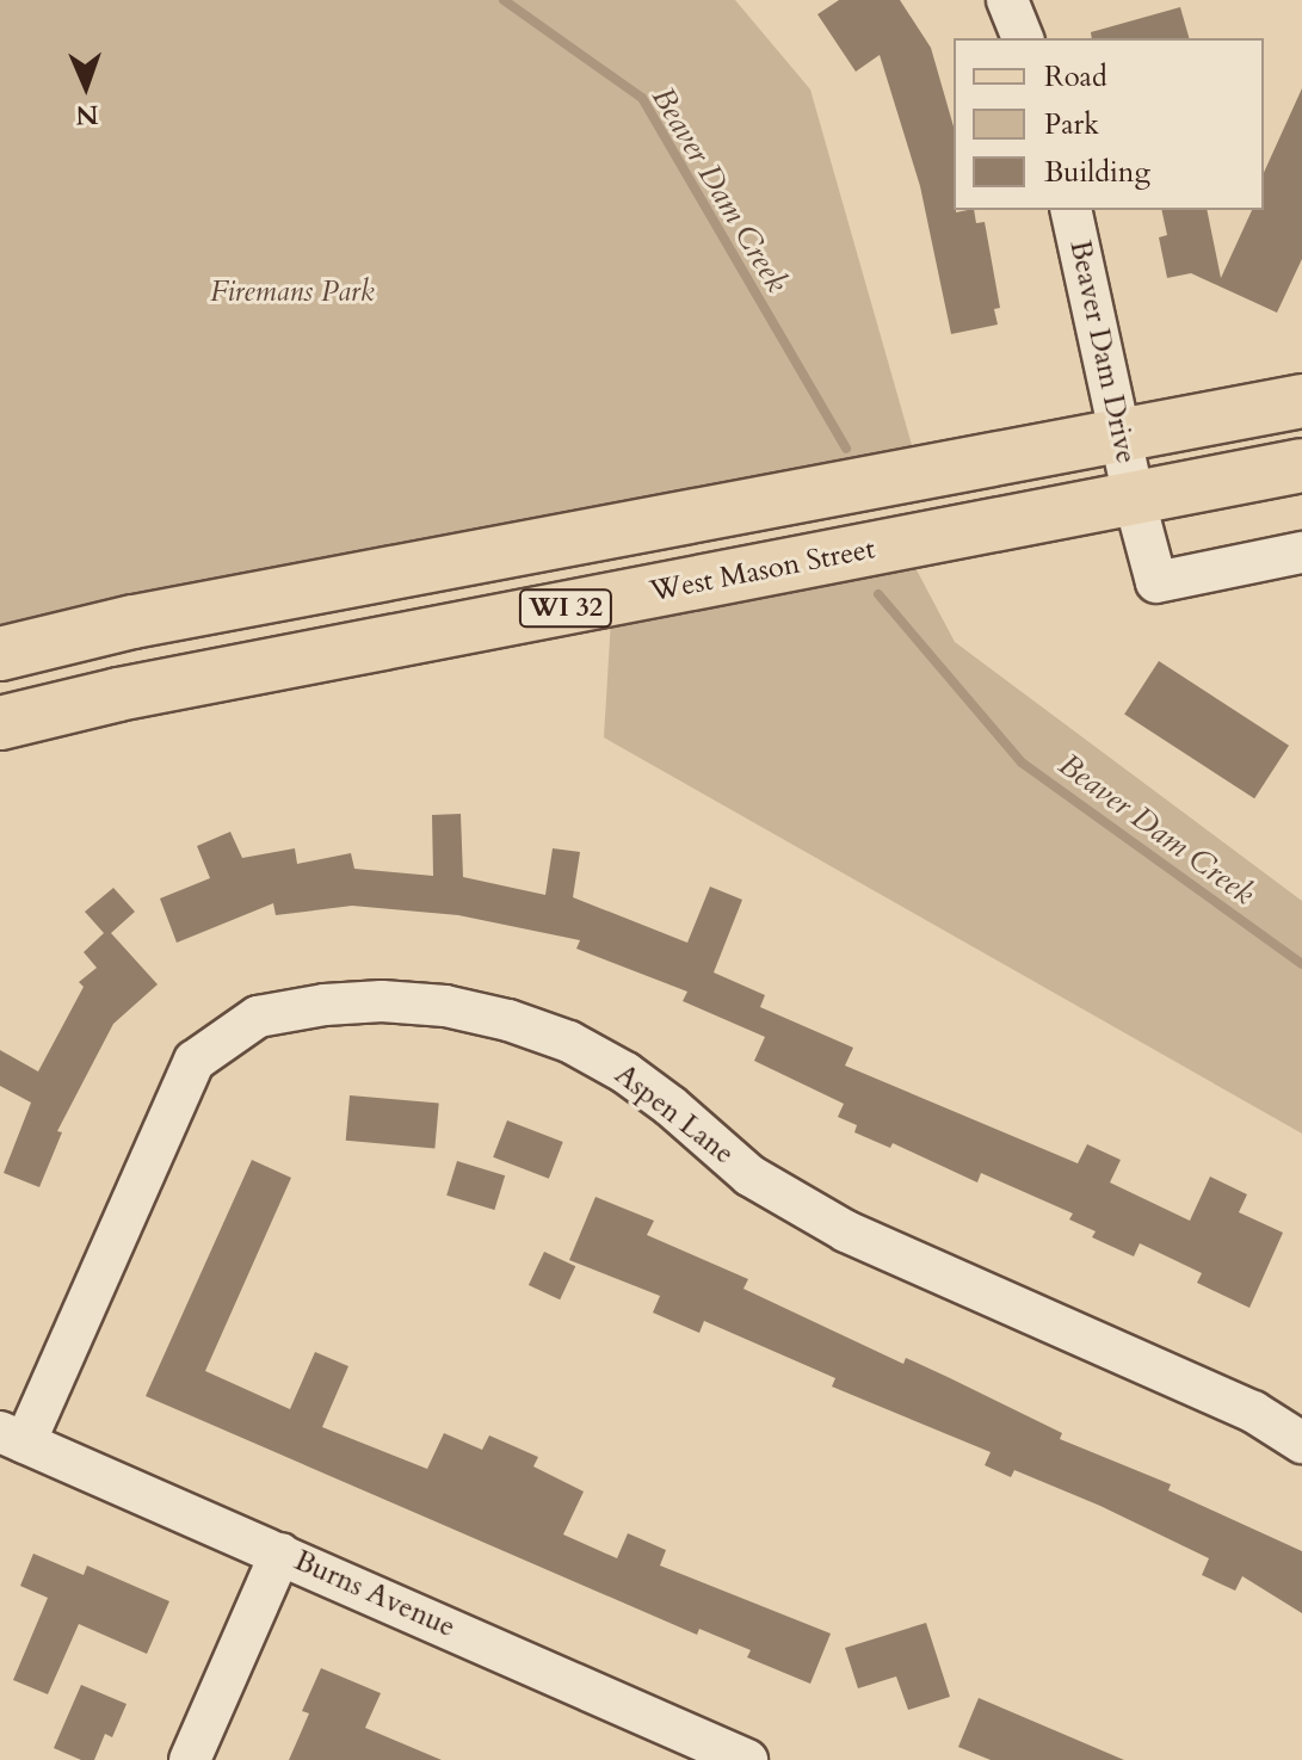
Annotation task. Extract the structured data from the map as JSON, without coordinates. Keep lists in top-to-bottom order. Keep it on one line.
{"streets":{"main road":["West Mason Street","WI 32"],"street":["Beaver Dam Drive","Aspen Lane","Burns Avenue"]},"crossings":[["Beaver Dam Drive","West Mason Street"],["Beaver Dam Drive","WI 32"],["Aspen Lane","Burns Avenue"]],"water":["Beaver Dam Creek"],"parks":["Firemans Park"],"legend":["Road","Park","Building"],"north":"bottom"}
